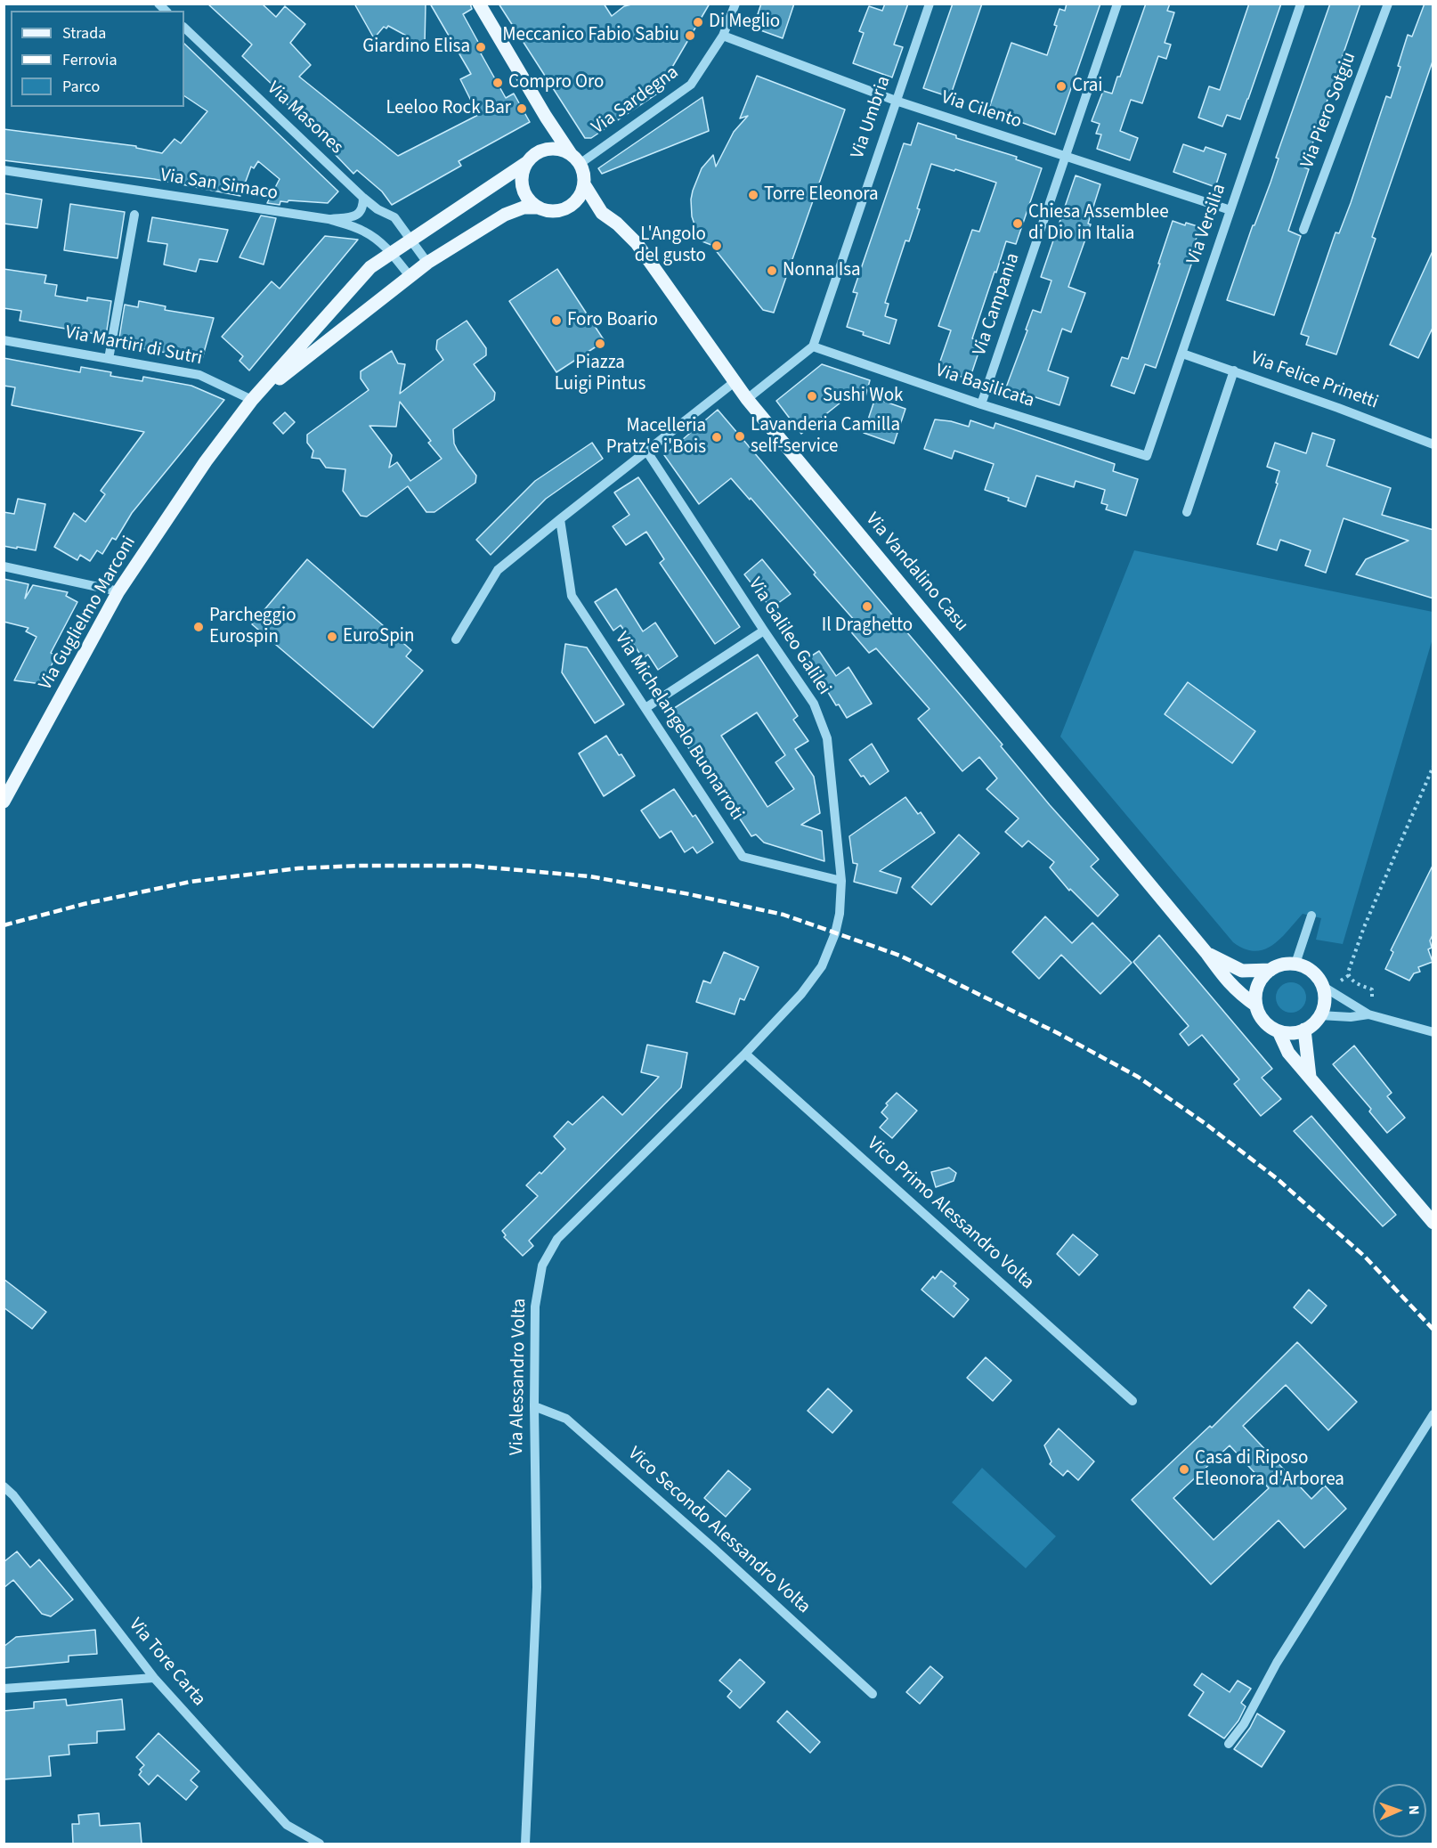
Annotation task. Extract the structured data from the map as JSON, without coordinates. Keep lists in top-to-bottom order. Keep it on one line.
{"streets":{"main road":["Via Vandalino Casu","Via Guglielmo Marconi"],"street":["Via Sardegna","Via Cilento","Via Piero Sotgiu","Via Umbria","Via Masones","Via San Simaco","Via Versilia","Via Campania","Via Martiri di Sutri","Via Felice Prinetti","Via Basilicata","Via Galileo Galilei","Via Michelangelo Buonarroti","Vico Primo Alessandro Volta","Via Alessandro Volta","Vico Secondo Alessandro Volta","Via Tore Carta"]},"crossings":[["Via Sardegna","Via Cilento"],["Via Sardegna","Via Vandalino Casu"],["Via Sardegna","Via Guglielmo Marconi"],["Via Cilento","Via Umbria"],["Via Cilento","Via Versilia"],["Via Cilento","Via Campania"],["Via Umbria","Via Basilicata"],["Via Masones","Via Guglielmo Marconi"],["Via San Simaco","Via Guglielmo Marconi"],["Via Versilia","Via Felice Prinetti"],["Via Versilia","Via Basilicata"],["Via Campania","Via Basilicata"],["Via Martiri di Sutri","Via Guglielmo Marconi"],["Via Vandalino Casu","Via Guglielmo Marconi"],["Via Galileo Galilei","Via Michelangelo Buonarroti"],["Via Galileo Galilei","Via Alessandro Volta"],["Vico Primo Alessandro Volta","Via Alessandro Volta"],["Via Alessandro Volta","Vico Secondo Alessandro Volta"]],"places":["Di Meglio","Meccanico Fabio Sabiu","Giardino Elisa","Compro Oro","Crai","Leeloo Rock Bar","Torre Eleonora","Chiesa Assemblee di Dio in Italia","L'Angolo del gusto","Nonna Isa","Foro Boario","Piazza Luigi Pintus","Sushi Wok","Lavanderia Camilla self-service","Macelleria Pratz'e i'Bois","Il Draghetto","Parcheggio Eurospin","EuroSpin","Casa di Riposo Eleonora d'Arborea"],"legend":["Strada","Ferrovia","Parco"],"north":"right"}
